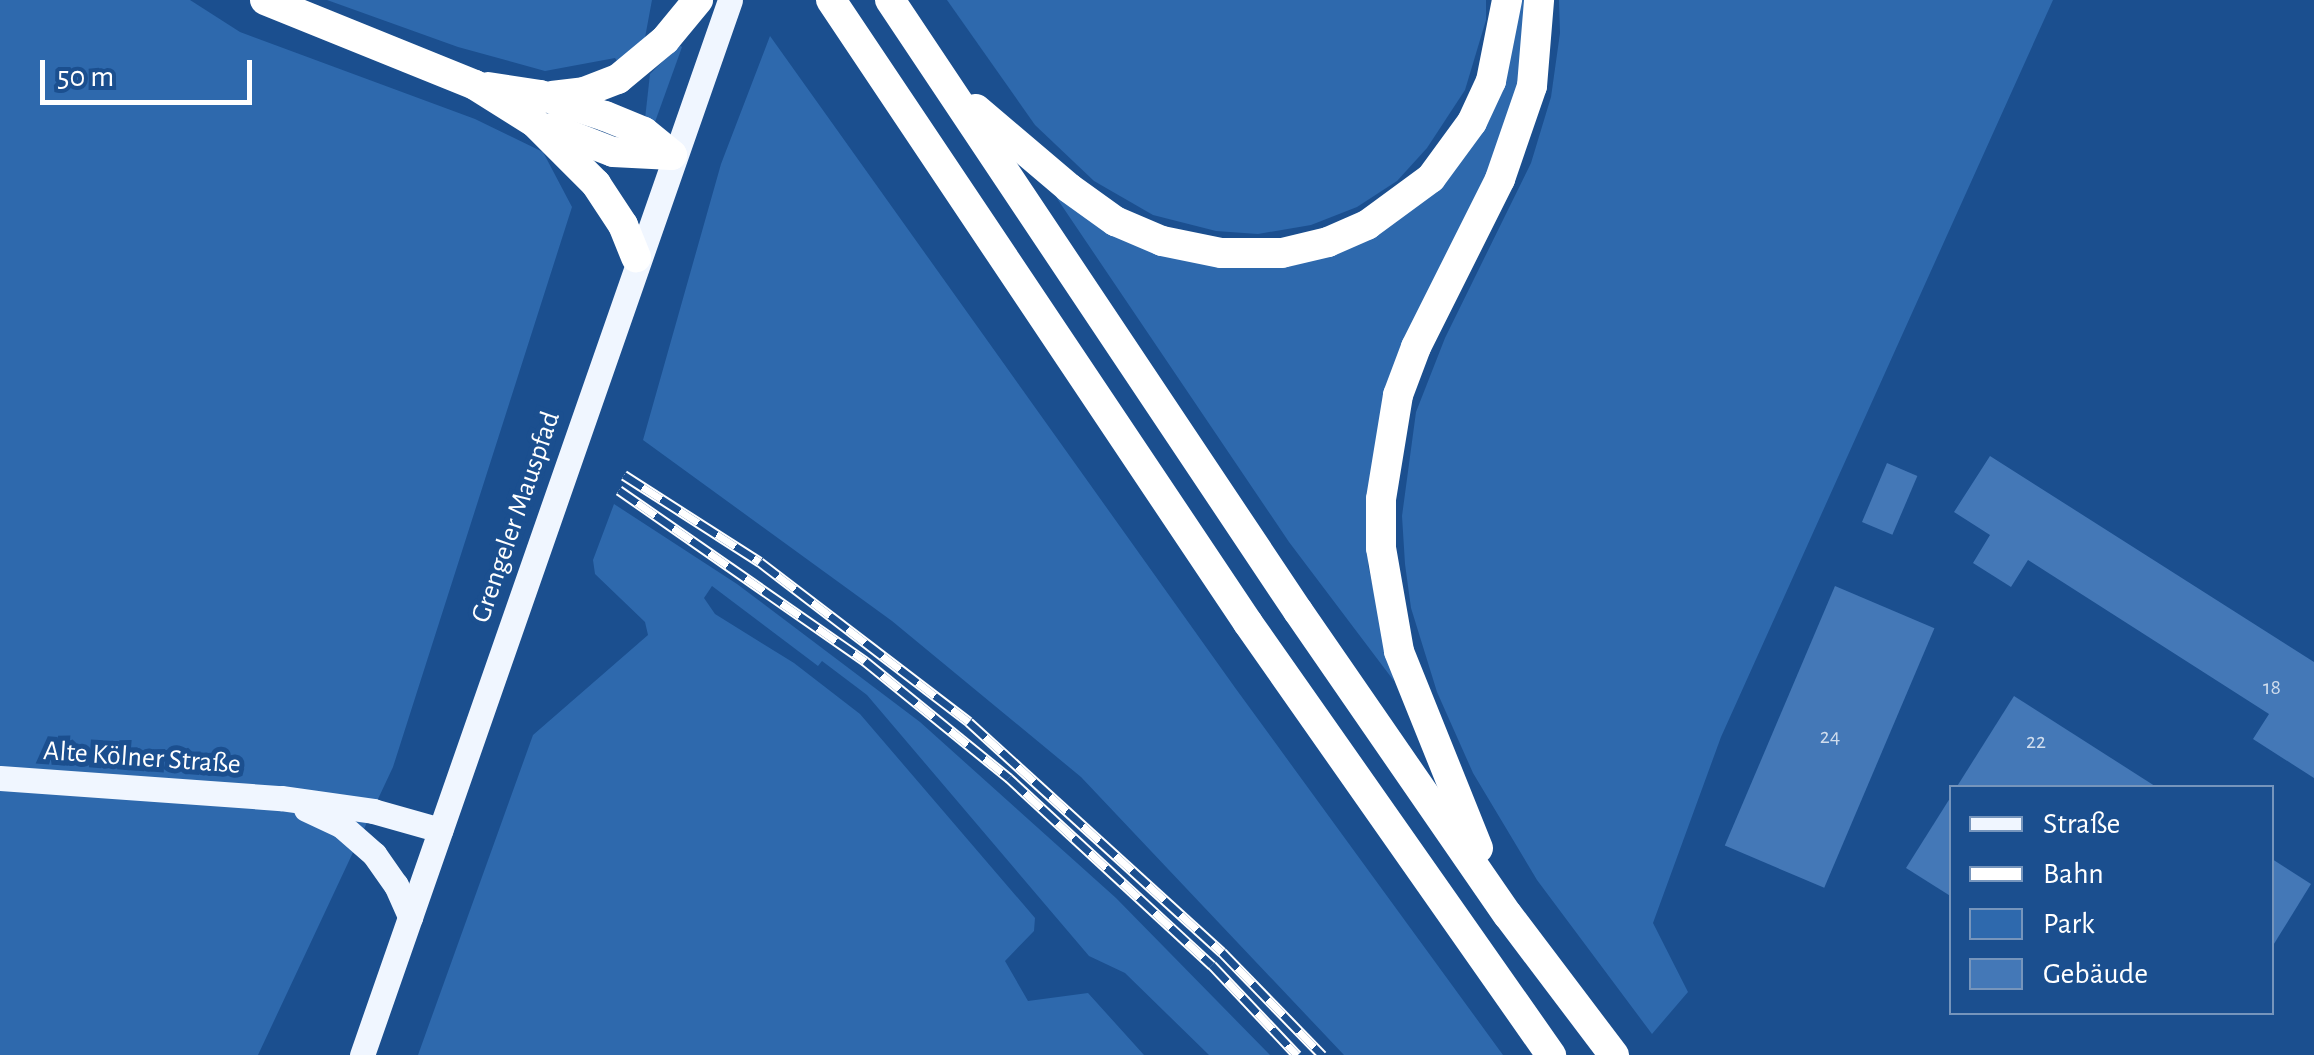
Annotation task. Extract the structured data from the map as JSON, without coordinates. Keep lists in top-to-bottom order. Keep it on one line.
{"streets":{"main road":["Grengeler Mauspfad","Alte Kölner Straße"]},"crossings":[["Grengeler Mauspfad","Alte Kölner Straße"]],"house_numbers":["18","24","22"],"legend":["Straße","Bahn","Park","Gebäude"],"scale_bar":"50 m"}
